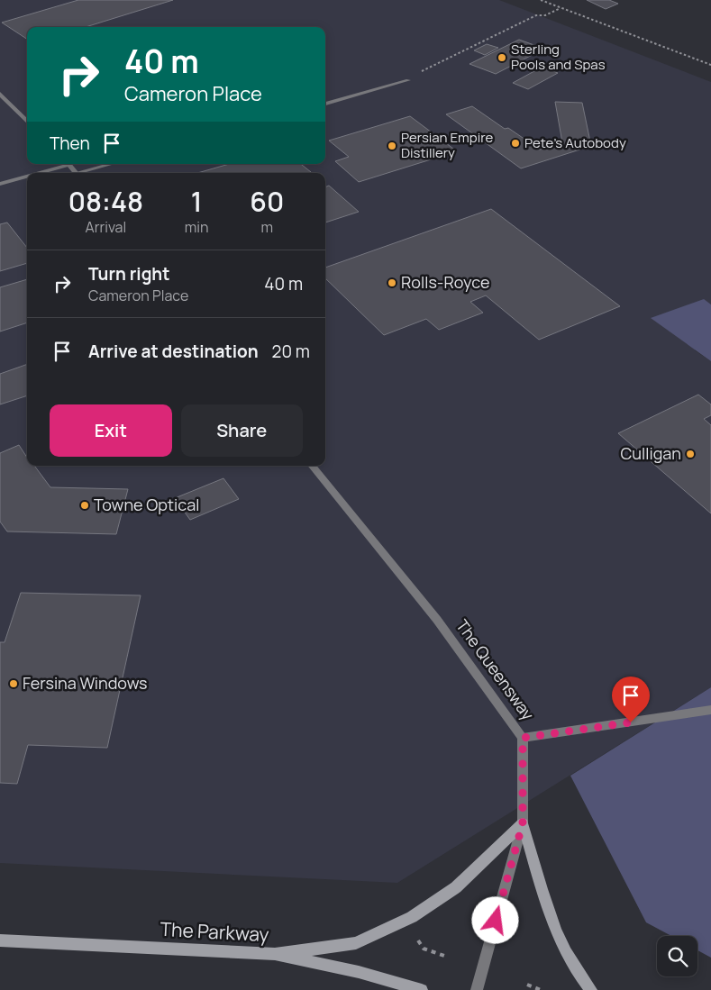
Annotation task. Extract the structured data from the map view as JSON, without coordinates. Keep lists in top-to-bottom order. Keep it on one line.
{"streets":{"main road":["The Parkway"],"street":["The Queensway"]},"places":["Sterling Pools and Spas","Pete's Autobody","Persian Empire Distillery","Rolls-Royce","Culligan","Towne Optical","Fersina Windows"],"page":{"turn":["40 m","Cameron Place"],"then":"Then","eta":["08:48","Arrival","1","min","60","m"],"list":[{"name":"Turn right","note":"Cameron Place","value":"40 m"},{"name":"Arrive at destination","value":"20 m"}],"buttons":["Exit","Share"]}}
